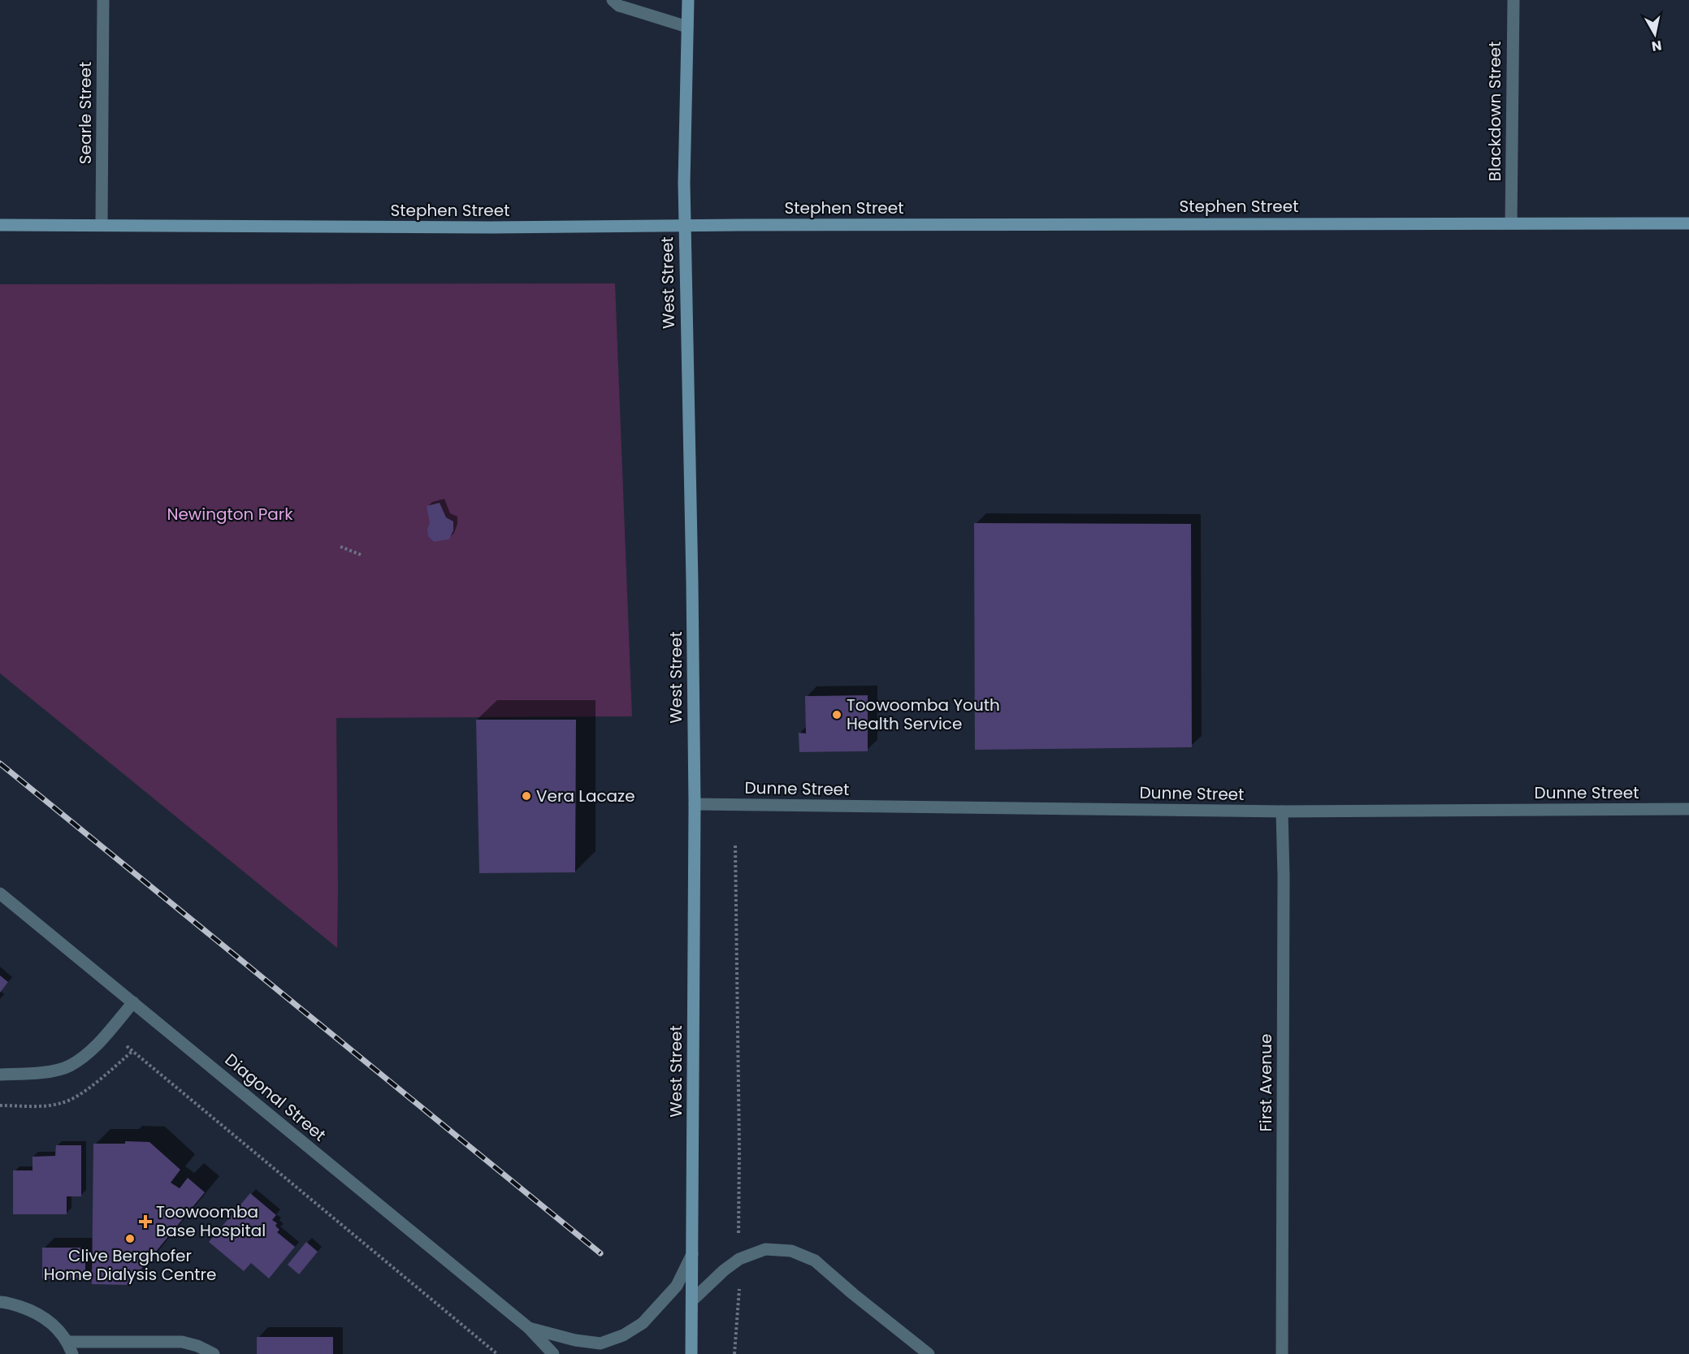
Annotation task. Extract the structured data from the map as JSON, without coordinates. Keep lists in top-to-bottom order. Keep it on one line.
{"streets":{"street":["Blackdown Street","Searle Street","Stephen Street","West Street","Dunne Street","First Avenue","Diagonal Street"]},"crossings":[["Blackdown Street","Stephen Street"],["Searle Street","Stephen Street"],["Stephen Street","West Street"],["West Street","Dunne Street"],["West Street","Diagonal Street"],["Dunne Street","First Avenue"]],"parks":["Newington Park"],"places":{"other":["Toowoomba Youth Health Service","Vera Lacaze","Clive Berghofer Home Dialysis Centre"],"health":["Toowoomba Base Hospital"]},"north":"bottom"}
